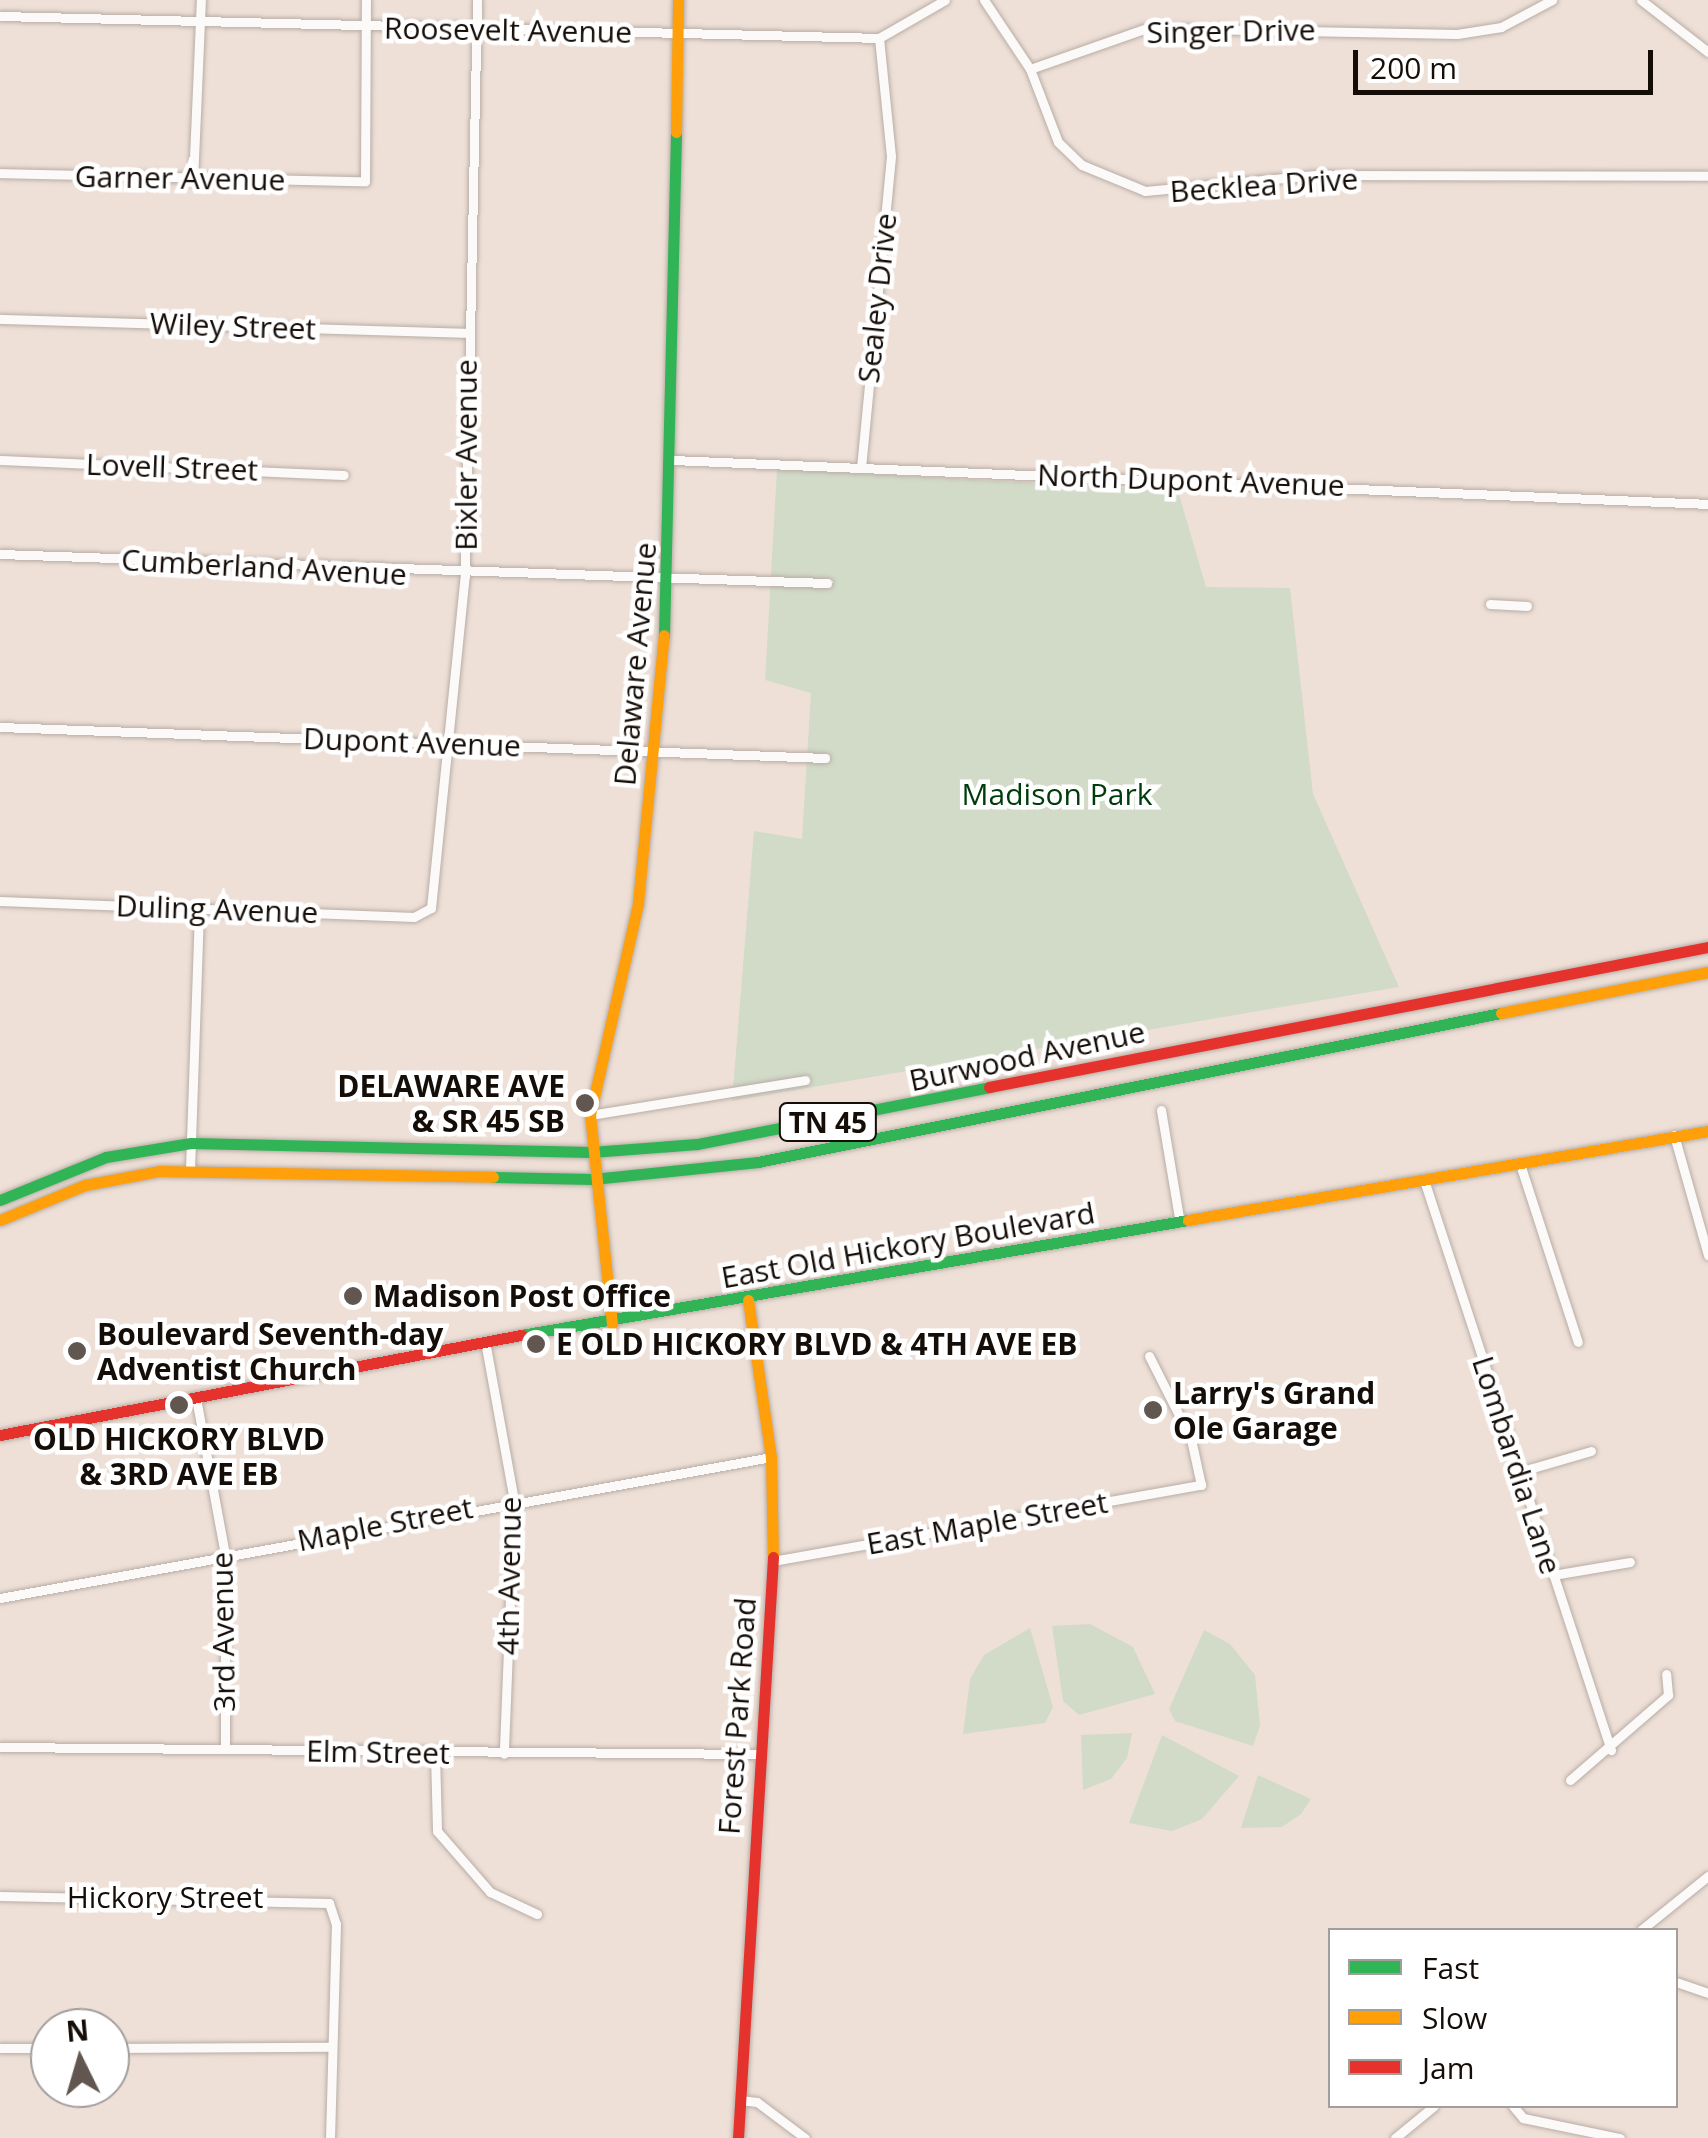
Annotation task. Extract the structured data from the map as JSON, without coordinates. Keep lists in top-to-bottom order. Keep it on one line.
{"streets":{"street":["Roosevelt Avenue","Singer Drive","Garner Avenue","Becklea Drive","Sealey Drive","Wiley Street","Bixler Avenue","Lovell Street","North Dupont Avenue","Cumberland Avenue","Delaware Avenue","Dupont Avenue","Duling Avenue","Burwood Avenue","TN 45","East Old Hickory Boulevard","Lombardia Lane","East Maple Street","Maple Street","4th Avenue","3rd Avenue","Forest Park Road","Elm Street","Hickory Street"]},"crossings":[["Roosevelt Avenue","Garner Avenue"],["Roosevelt Avenue","Sealey Drive"],["Roosevelt Avenue","Bixler Avenue"],["Roosevelt Avenue","Delaware Avenue"],["Singer Drive","Becklea Drive"],["Sealey Drive","North Dupont Avenue"],["Wiley Street","Bixler Avenue"],["Bixler Avenue","Cumberland Avenue"],["Bixler Avenue","Dupont Avenue"],["Bixler Avenue","Duling Avenue"],["North Dupont Avenue","Delaware Avenue"],["Cumberland Avenue","Delaware Avenue"],["Delaware Avenue","Dupont Avenue"],["Delaware Avenue","Burwood Avenue"],["Delaware Avenue","East Old Hickory Boulevard"],["East Old Hickory Boulevard","Lombardia Lane"],["East Old Hickory Boulevard","4th Avenue"],["East Old Hickory Boulevard","3rd Avenue"],["East Old Hickory Boulevard","Forest Park Road"],["East Maple Street","Forest Park Road"],["Maple Street","4th Avenue"],["Maple Street","3rd Avenue"],["Maple Street","Forest Park Road"],["4th Avenue","Elm Street"],["3rd Avenue","Elm Street"],["Forest Park Road","Elm Street"]],"parks":["Madison Park"],"places":["DELAWARE AVE & SR 45 SB","Madison Post Office","E OLD HICKORY BLVD & 4TH AVE EB","Boulevard Seventh-day Adventist Church","OLD HICKORY BLVD & 3RD AVE EB","Larry's Grand Ole Garage"],"legend":["Fast","Slow","Jam"],"scale_bar":"200 m","north":"top"}
